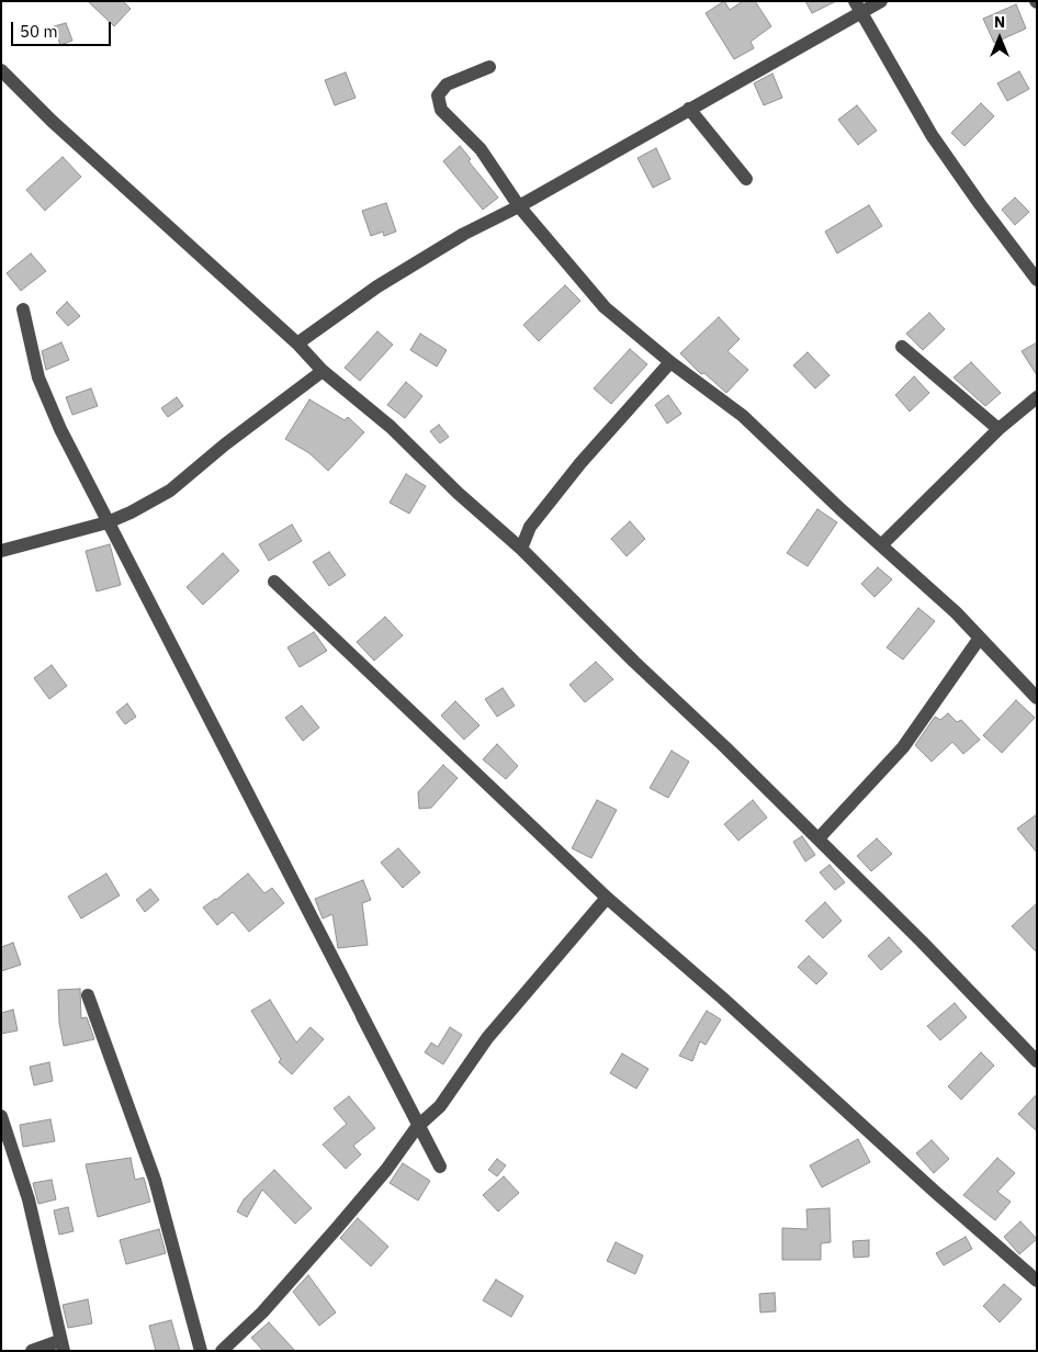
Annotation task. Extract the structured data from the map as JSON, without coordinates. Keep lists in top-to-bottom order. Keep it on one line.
{"scale_bar":"50 m","north":"top"}
